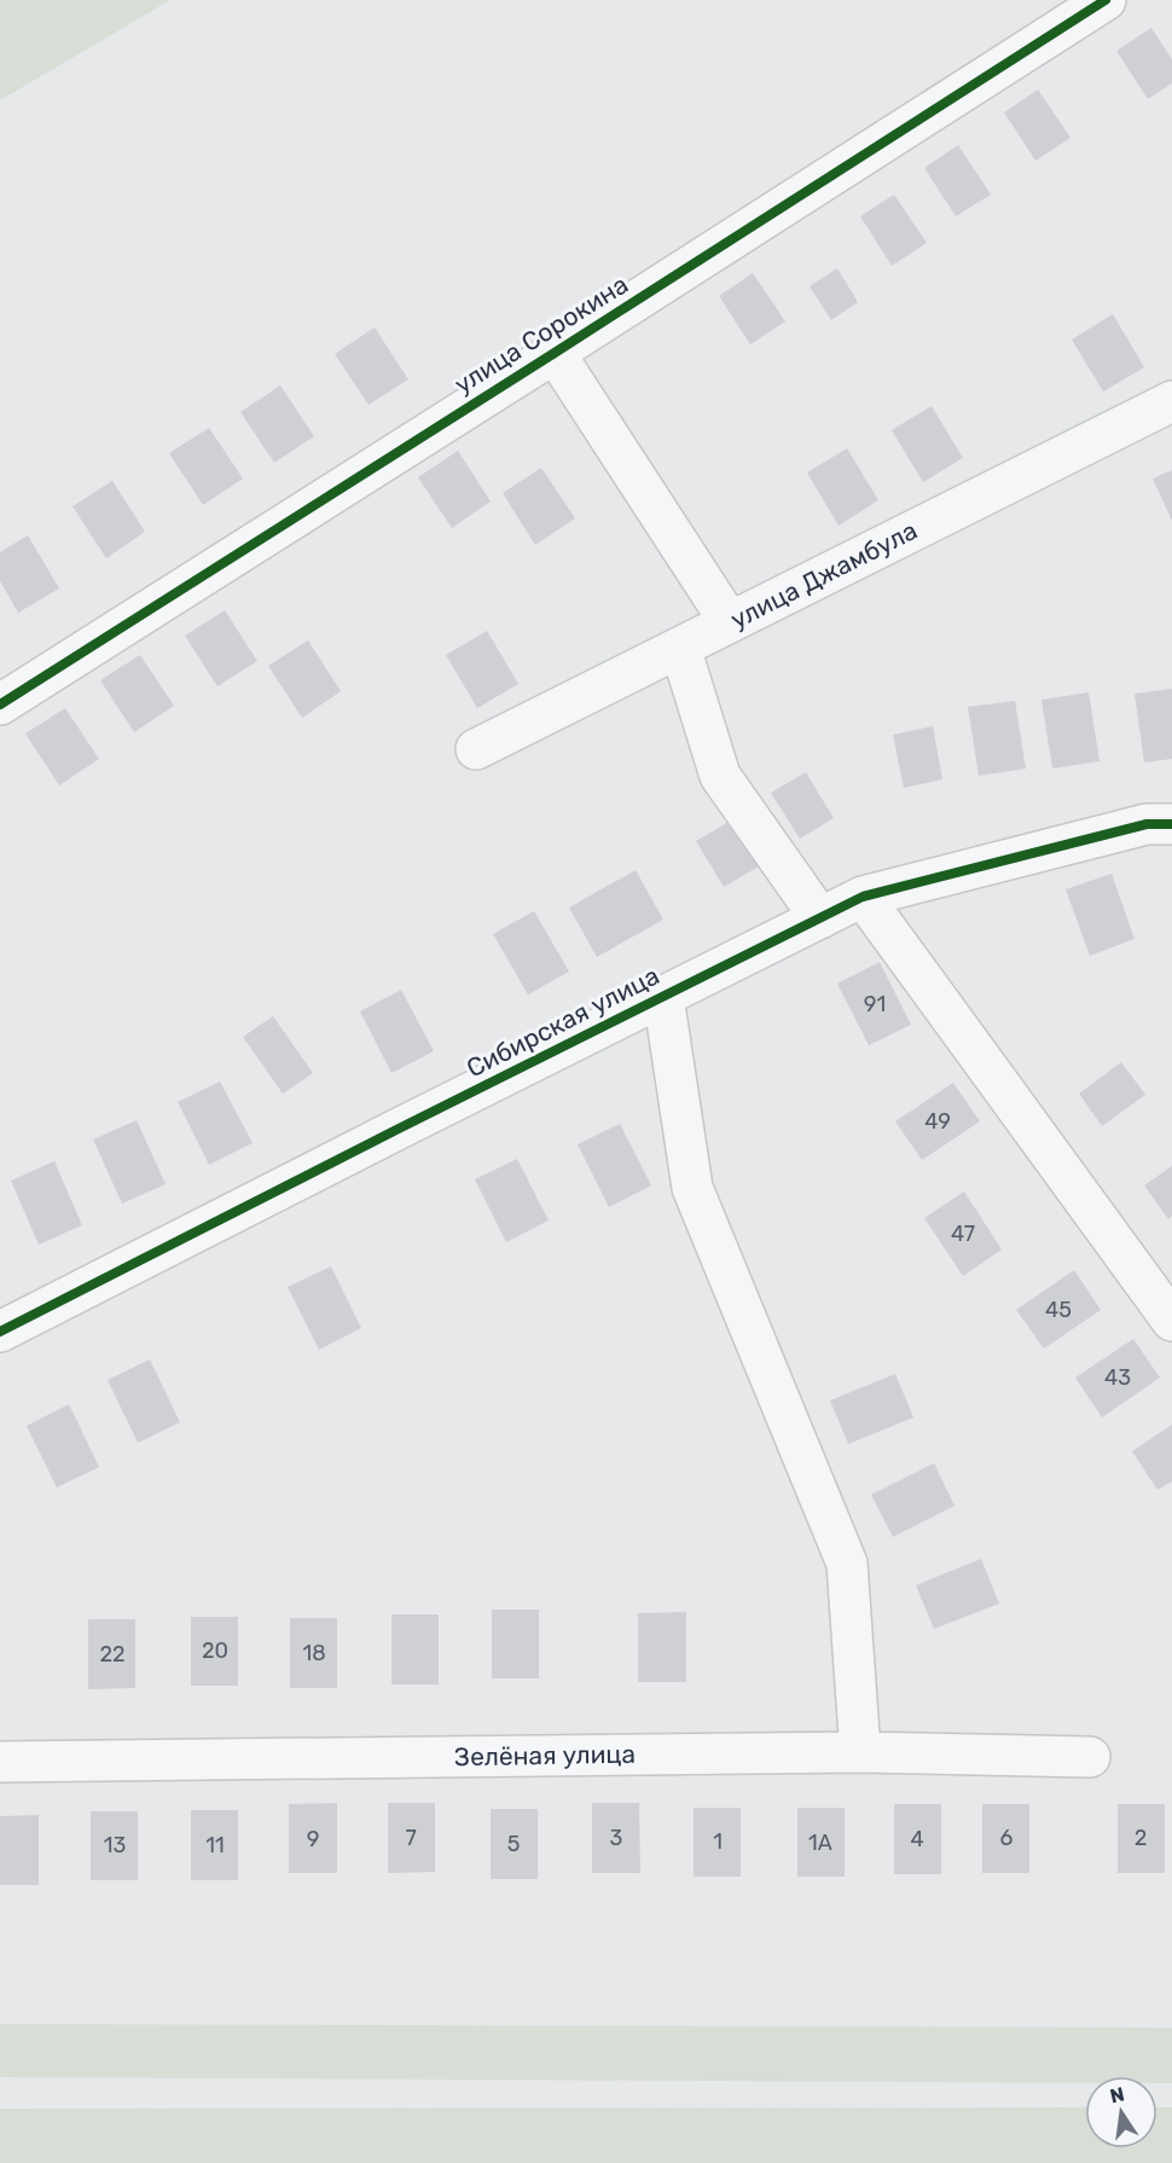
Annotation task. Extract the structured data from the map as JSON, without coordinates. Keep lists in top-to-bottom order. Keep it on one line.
{"streets":{"street":["улица Сорокина","улица Джамбула","Сибирская улица","Зелёная улица"]},"house_numbers":["91","49","47","45","43","20","18","22","7","3","6","2","9","4","1","1А","5","13","11"],"north":"top"}
